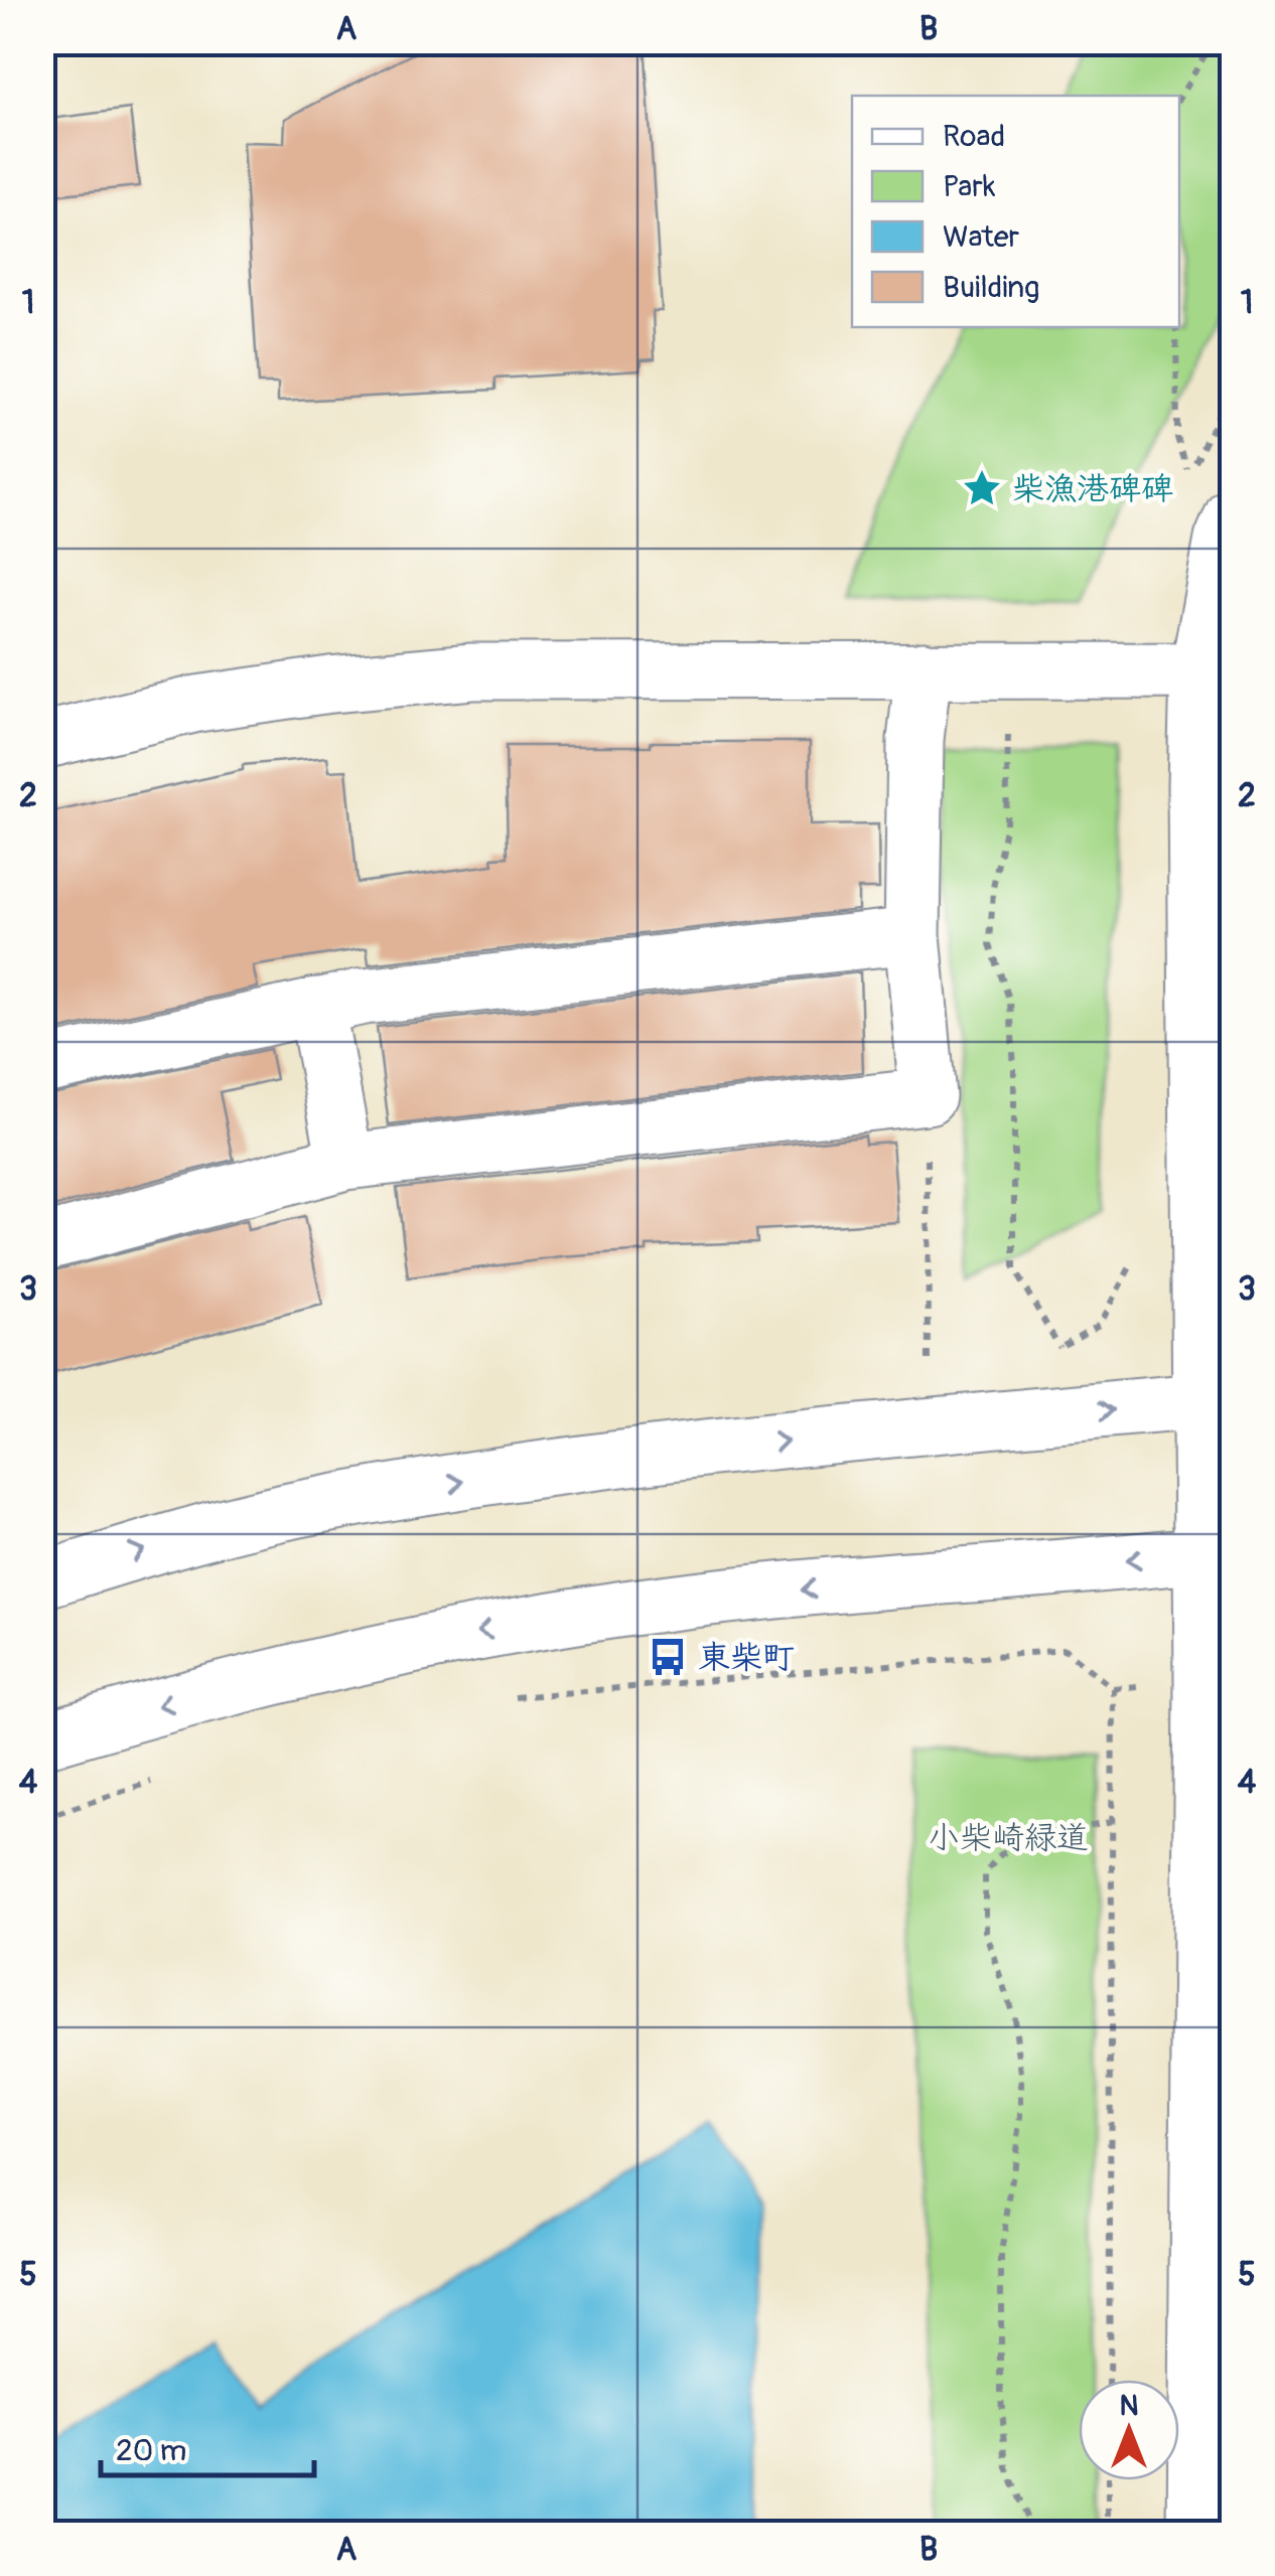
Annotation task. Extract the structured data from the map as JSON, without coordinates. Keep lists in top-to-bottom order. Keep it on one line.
{"parks":["小柴崎緑道"],"places":{"place":["柴漁港碑碑"],"bus stop":["東柴町"]},"legend":["Road","Park","Water","Building"],"scale_bar":"20 m","north":"top","grid":{"columns":["A","B"],"rows":["1","2","3","4","5"]}}
